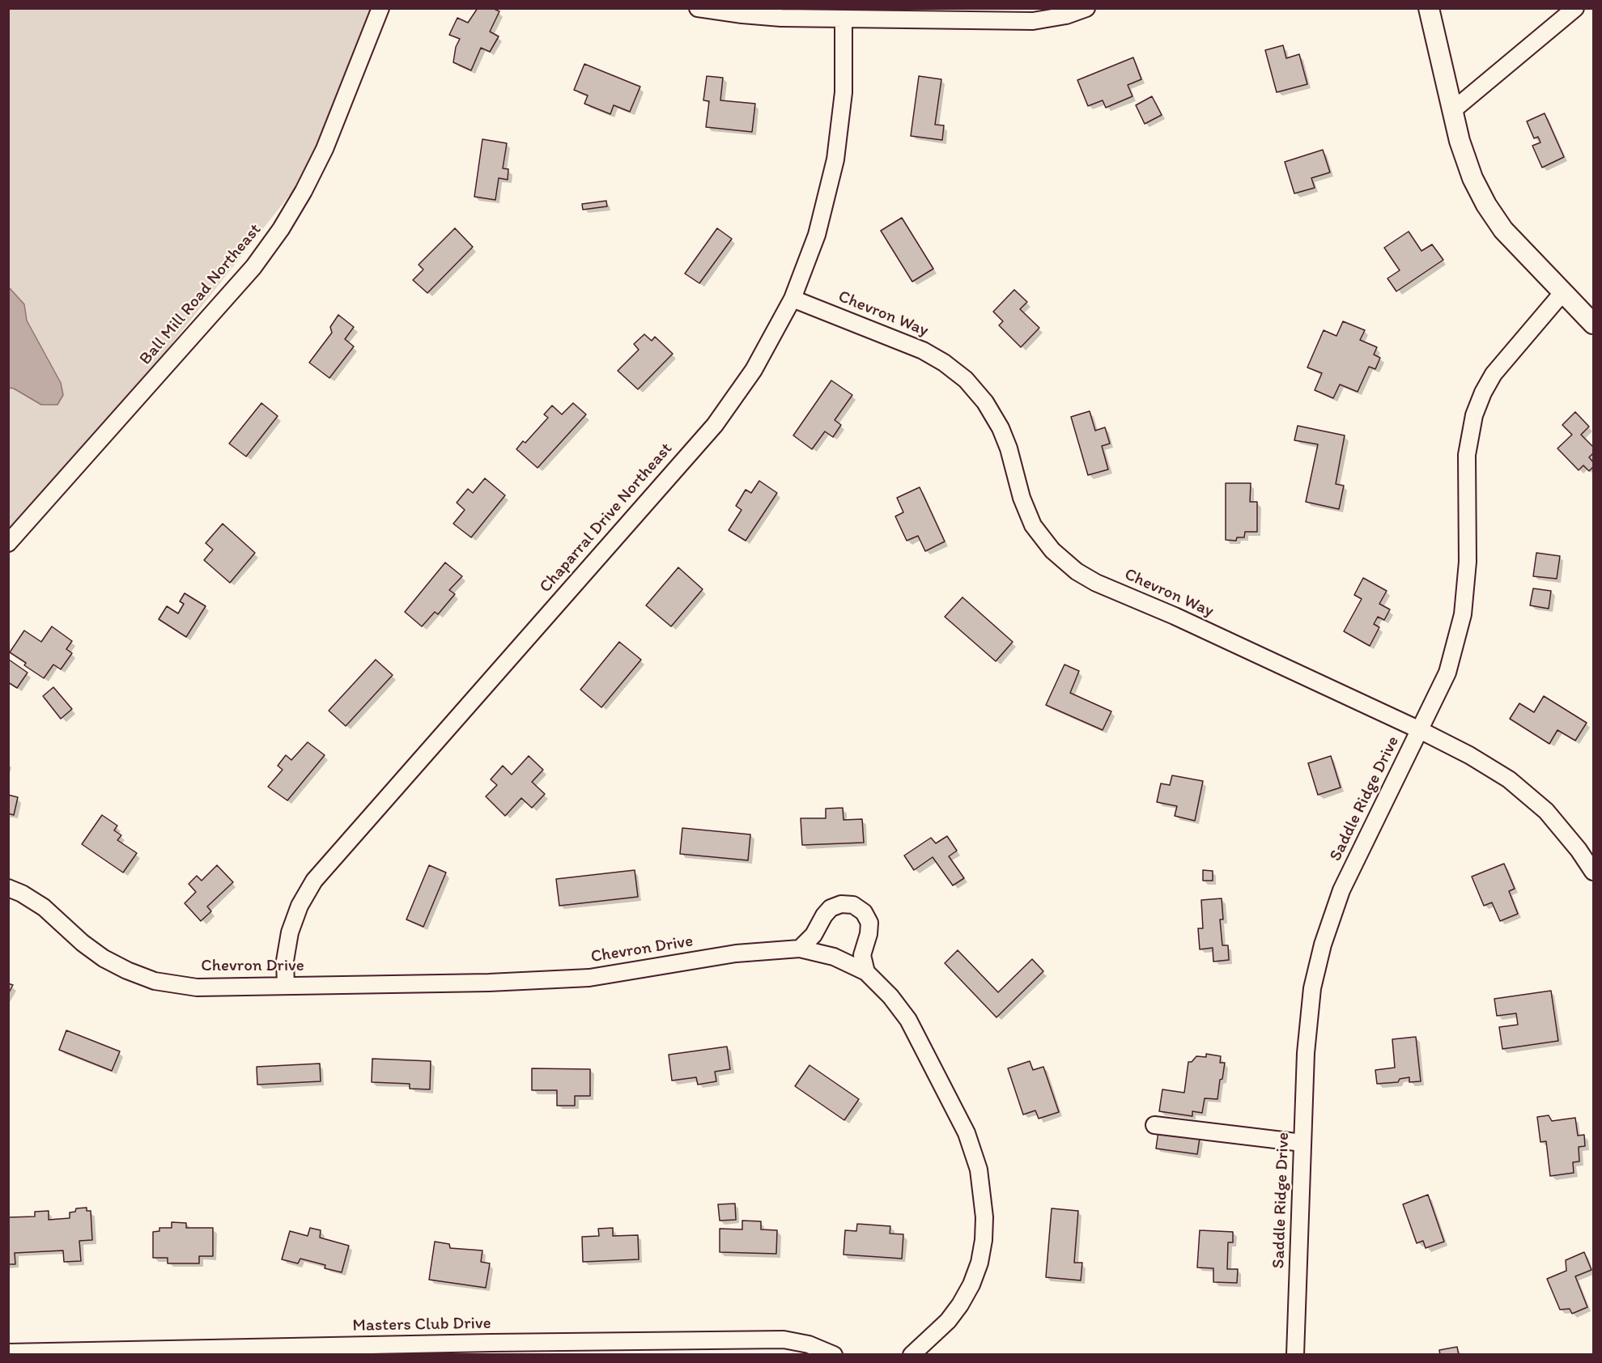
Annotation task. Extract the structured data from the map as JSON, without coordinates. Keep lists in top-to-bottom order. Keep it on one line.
{"streets":{"street":["Ball Mill Road Northeast","Chevron Way","Chaparral Drive Northeast","Saddle Ridge Drive","Chevron Drive","Masters Club Drive"]},"crossings":[["Chevron Way","Chaparral Drive Northeast"],["Chevron Way","Saddle Ridge Drive"],["Chaparral Drive Northeast","Chevron Drive"]]}
